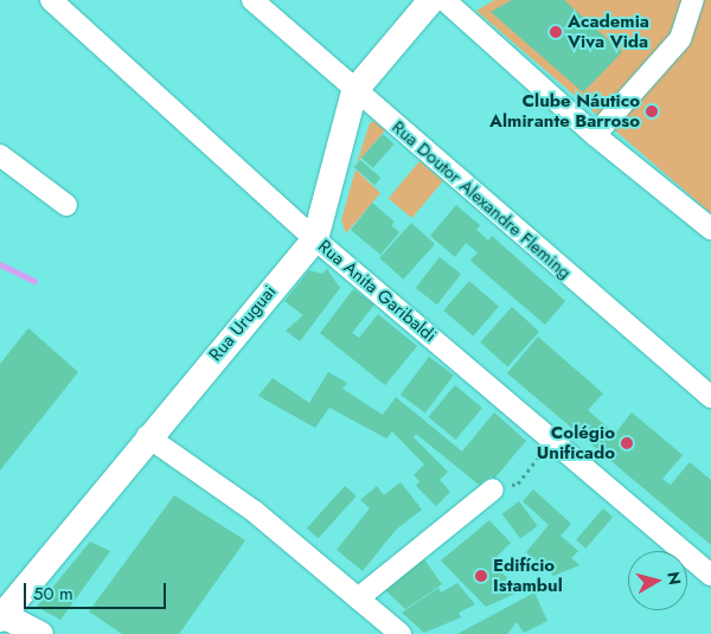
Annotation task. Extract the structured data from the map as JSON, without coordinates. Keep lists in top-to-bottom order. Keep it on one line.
{"streets":{"main road":["Rua Uruguai"],"street":["Rua Doutor Alexandre Fleming","Rua Anita Garibaldi"]},"crossings":[["Rua Doutor Alexandre Fleming","Rua Uruguai"],["Rua Anita Garibaldi","Rua Uruguai"]],"places":["Academia Viva Vida","Clube Náutico Almirante Barroso","Colégio Unificado","Edifício Istambul"],"scale_bar":"50 m","north":"right"}
